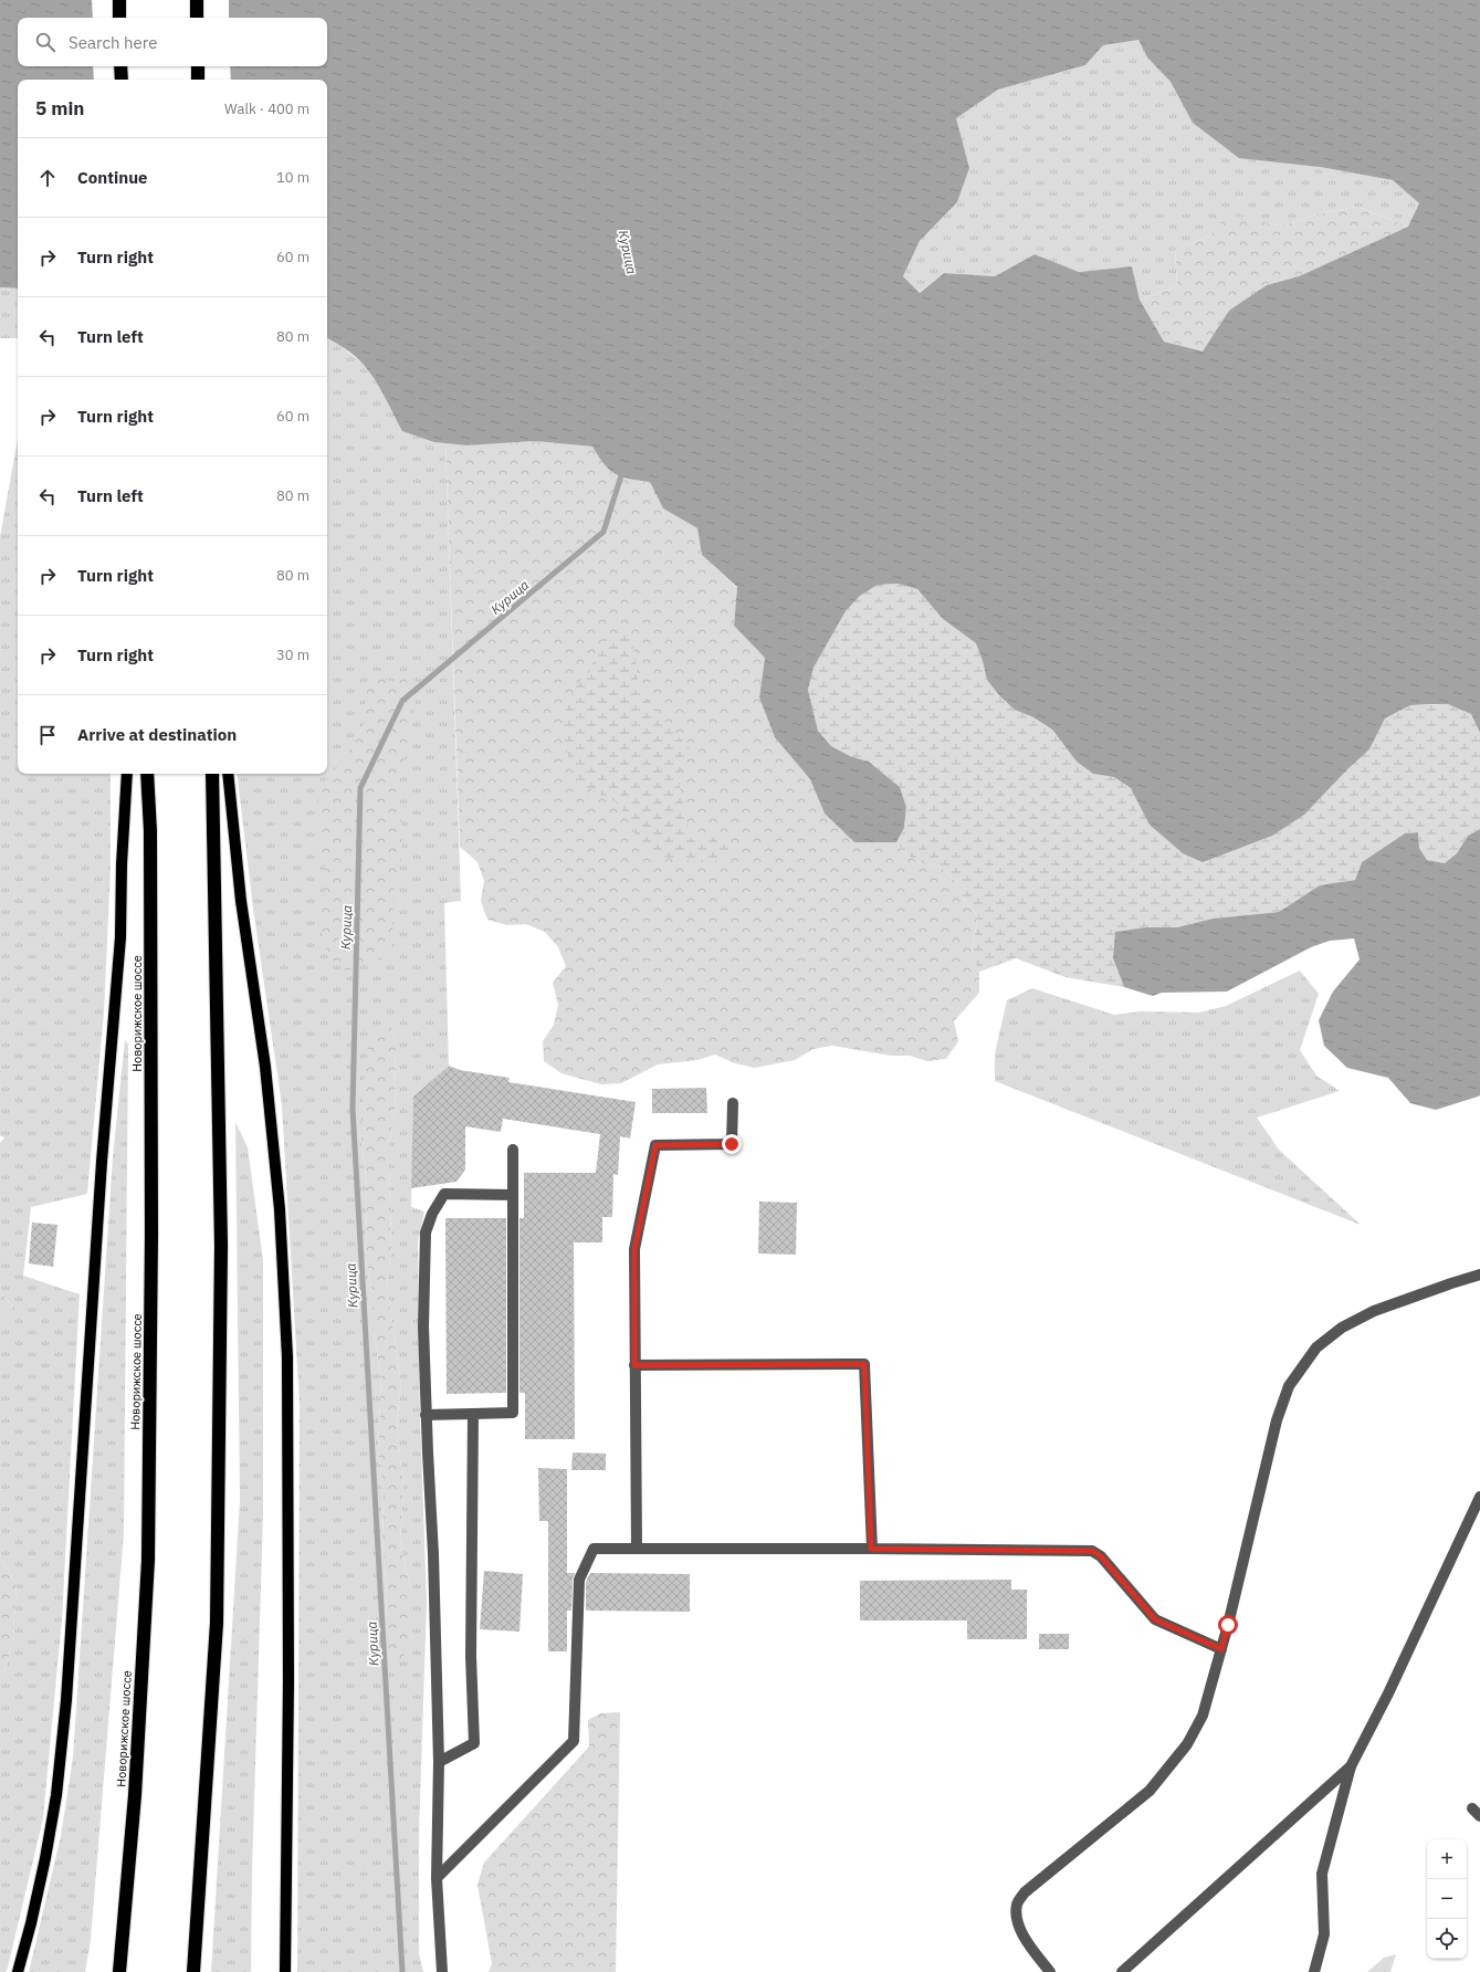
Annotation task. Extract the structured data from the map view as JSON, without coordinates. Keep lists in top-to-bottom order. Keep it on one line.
{"streets":{"highway":["Новорижское шоссе"]},"water":["Курица"],"page":{"search":"Search here","heading":["5 min","Walk · 400 m"],"list":[["Continue","10 m"],["Turn right","60 m"],["Turn left","80 m"],["Turn right","60 m"],["Turn left","80 m"],["Turn right","80 m"],["Turn right","30 m"],"Arrive at destination"],"map_buttons":["+","−"]}}
